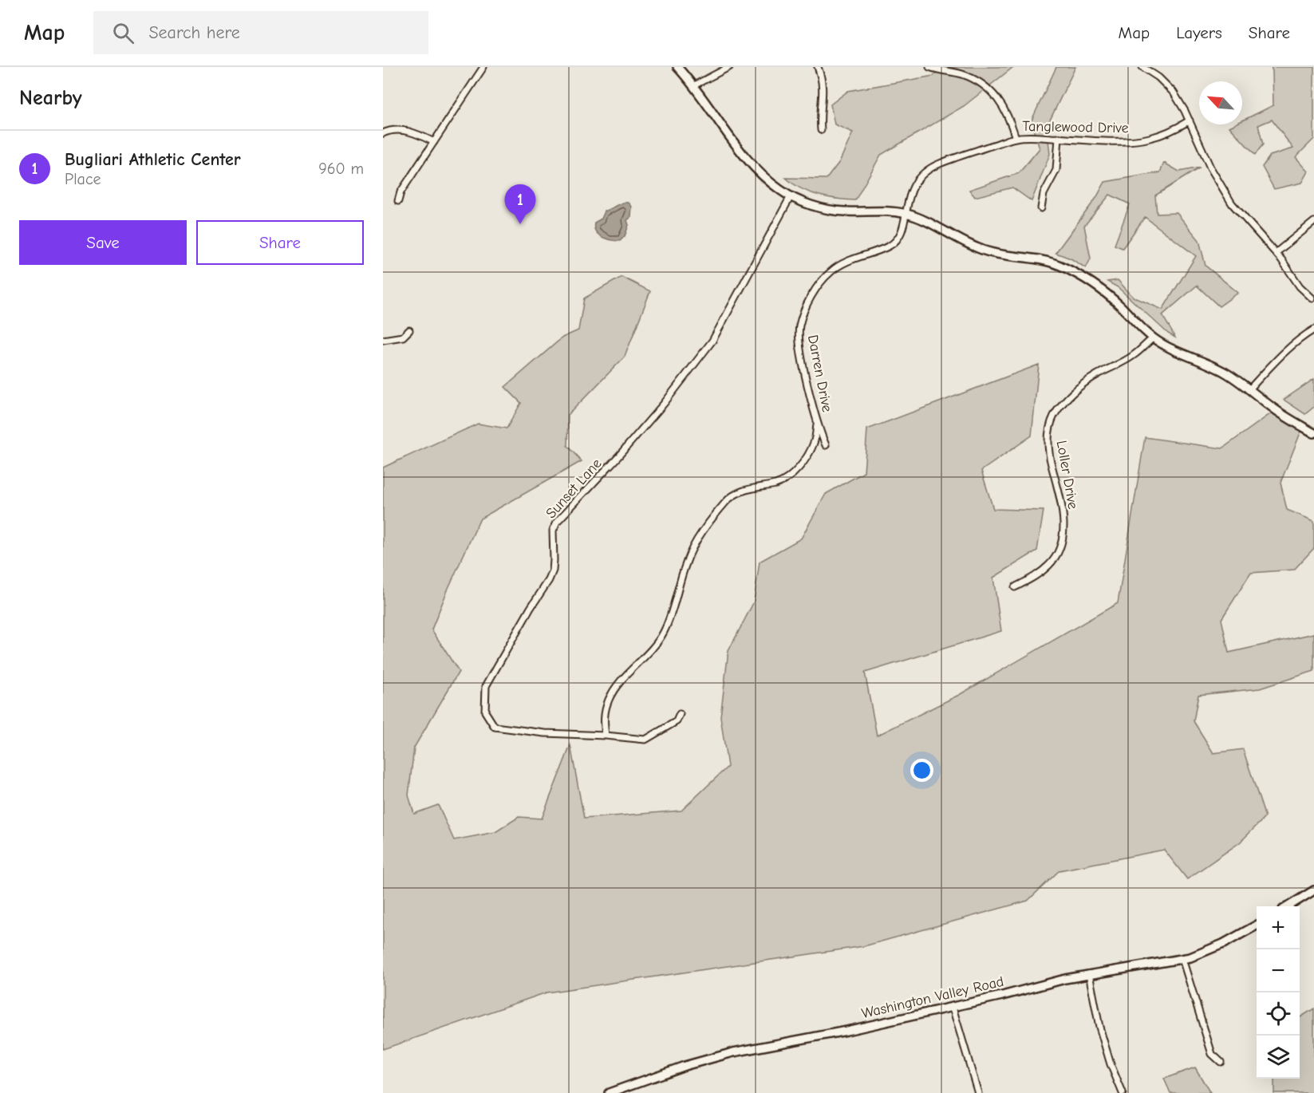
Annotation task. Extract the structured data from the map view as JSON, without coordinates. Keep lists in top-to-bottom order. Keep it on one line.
{"streets":{"street":["Tanglewood Drive","Darren Drive","Loller Drive","Sunset Lane","Washington Valley Road"]},"crossings":[["Tanglewood Drive","Darren Drive"]],"north":"top left","page":{"header":"Map","search":"Search here","nav":["Map","Layers","Share"],"heading":"Nearby","list":[{"mark":"1","name":"Bugliari Athletic Center","note":"Place","value":"960 m"}],"pins":"1","buttons":["Save","Share"],"map_buttons":["+","−"]}}
